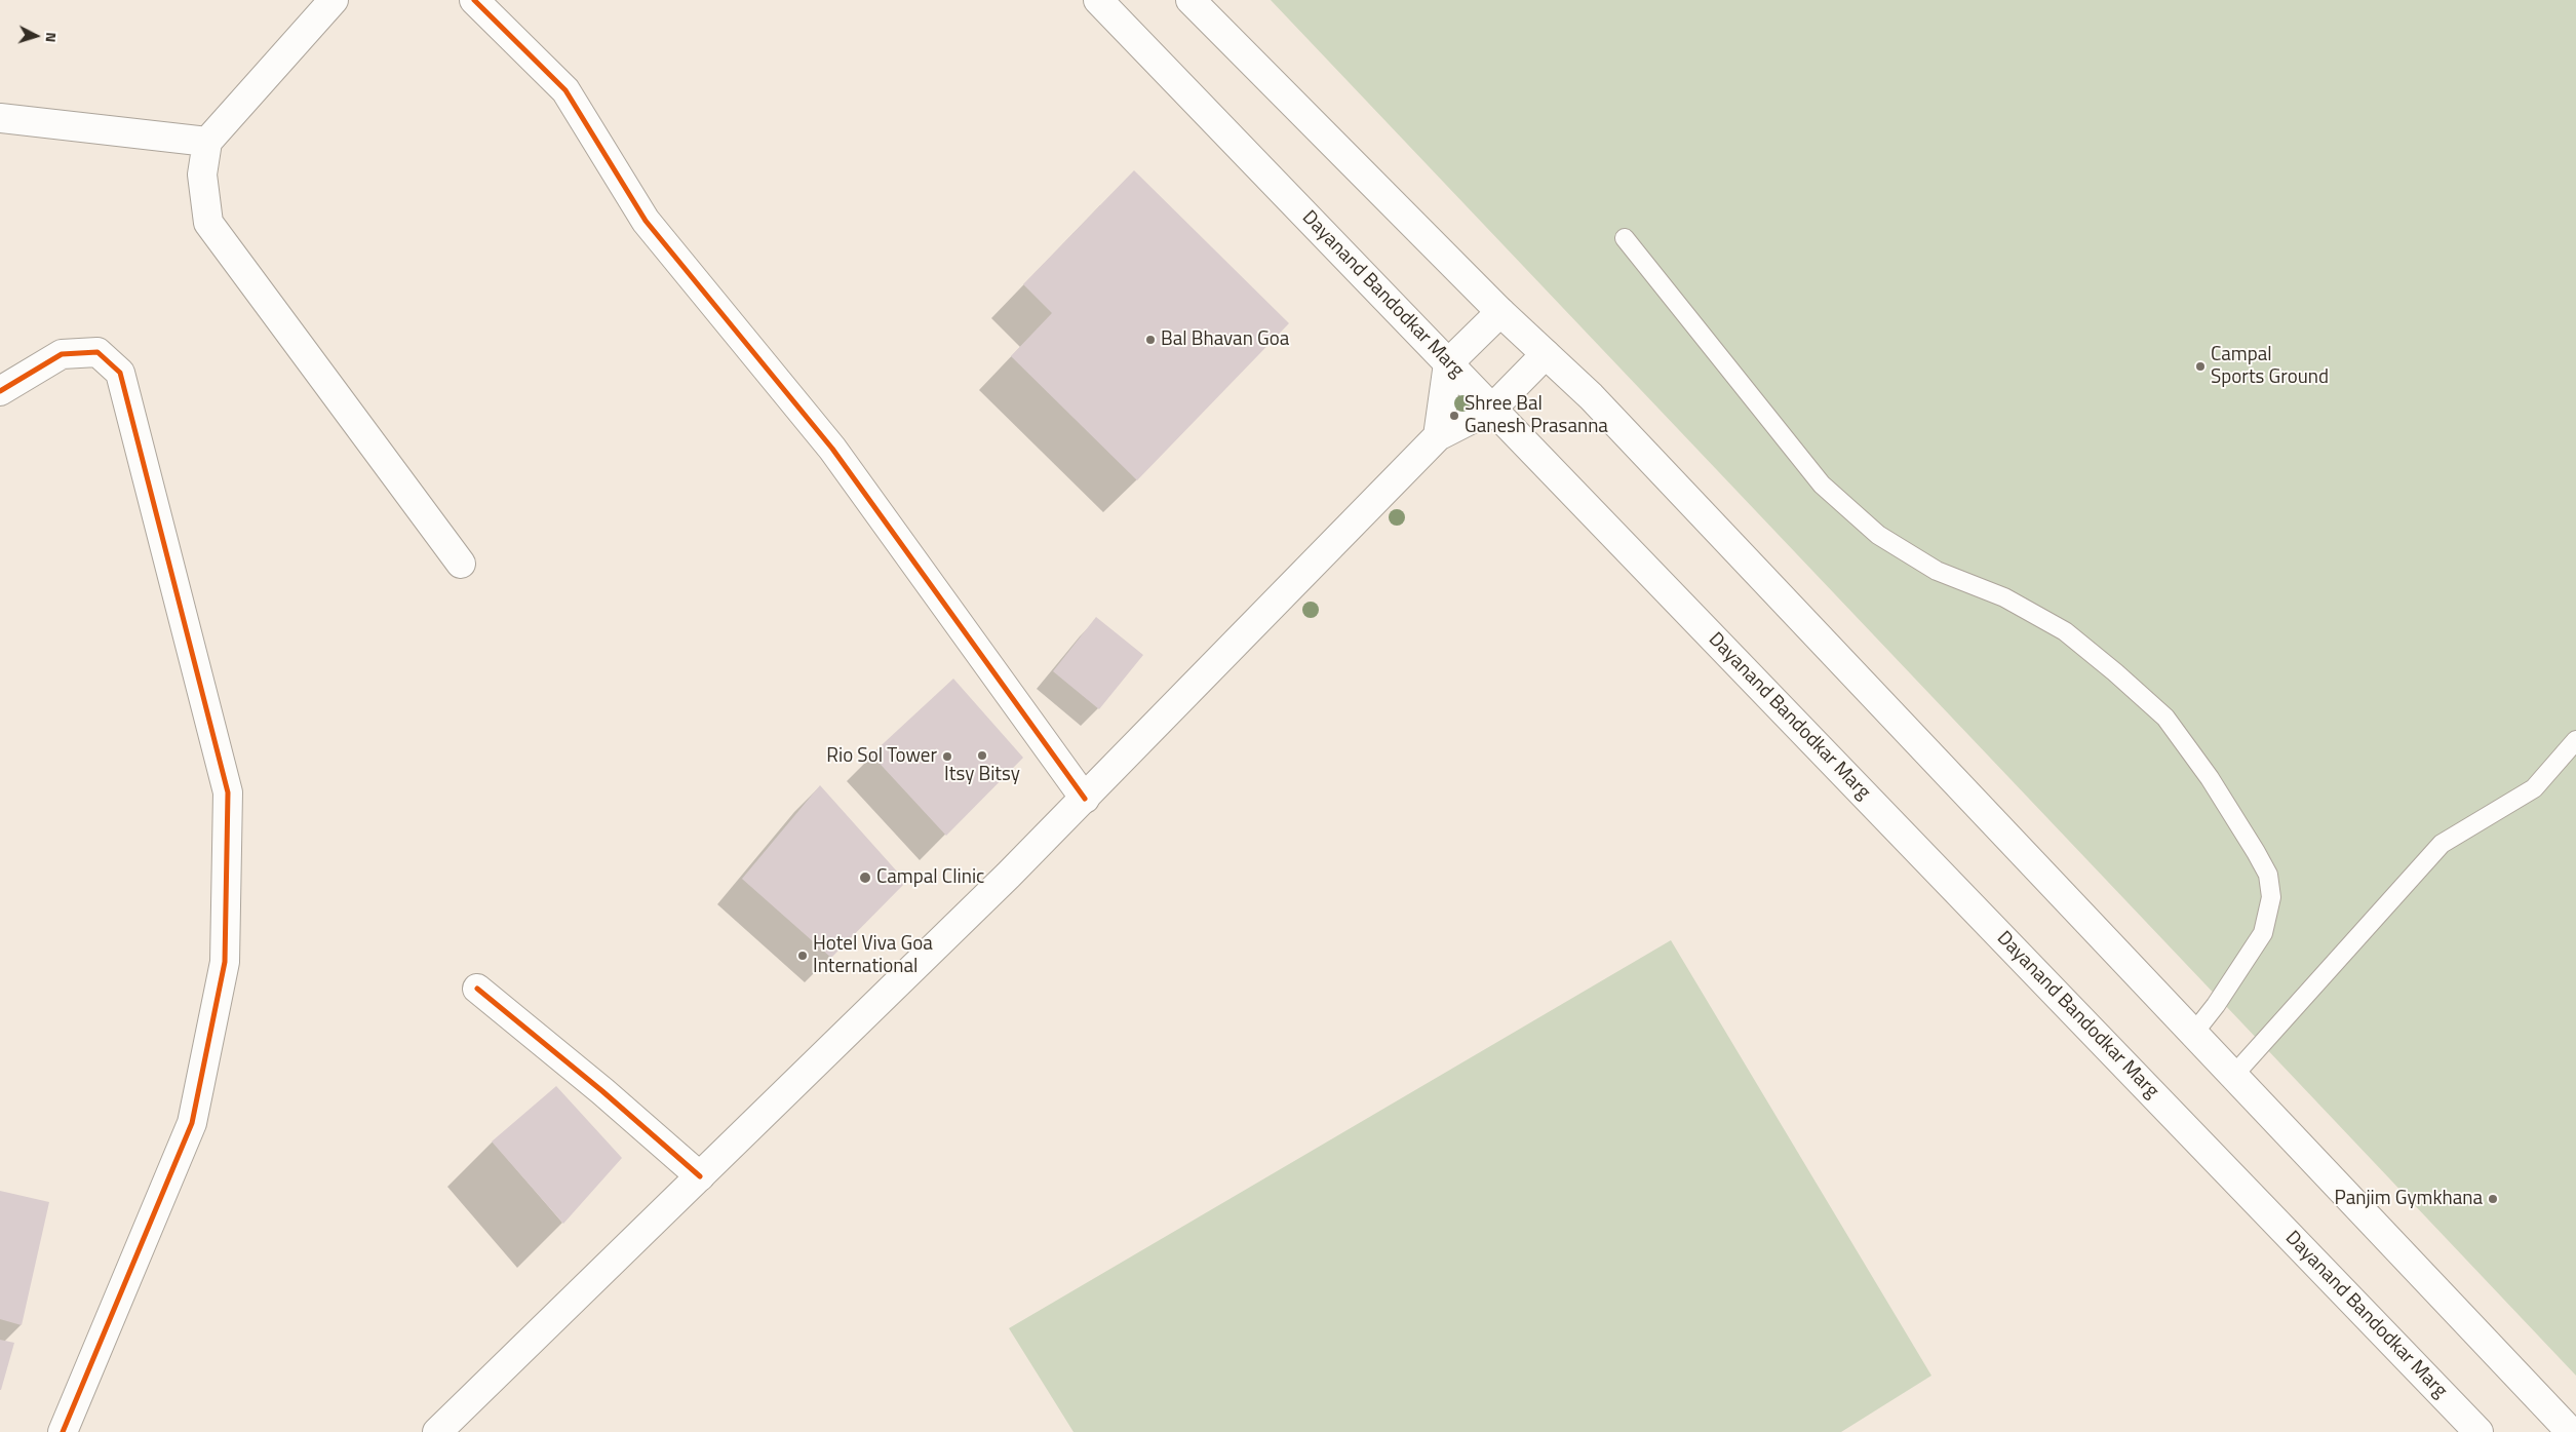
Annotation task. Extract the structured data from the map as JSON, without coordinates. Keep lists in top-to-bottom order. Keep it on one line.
{"streets":{"main road":["Dayanand Bandodkar Marg"]},"places":["Bal Bhavan Goa","Campal Sports Ground","Shree Bal Ganesh Prasanna","Itsy Bitsy","Rio Sol Tower","Campal Clinic","Hotel Viva Goa International","Panjim Gymkhana"],"north":"right"}
